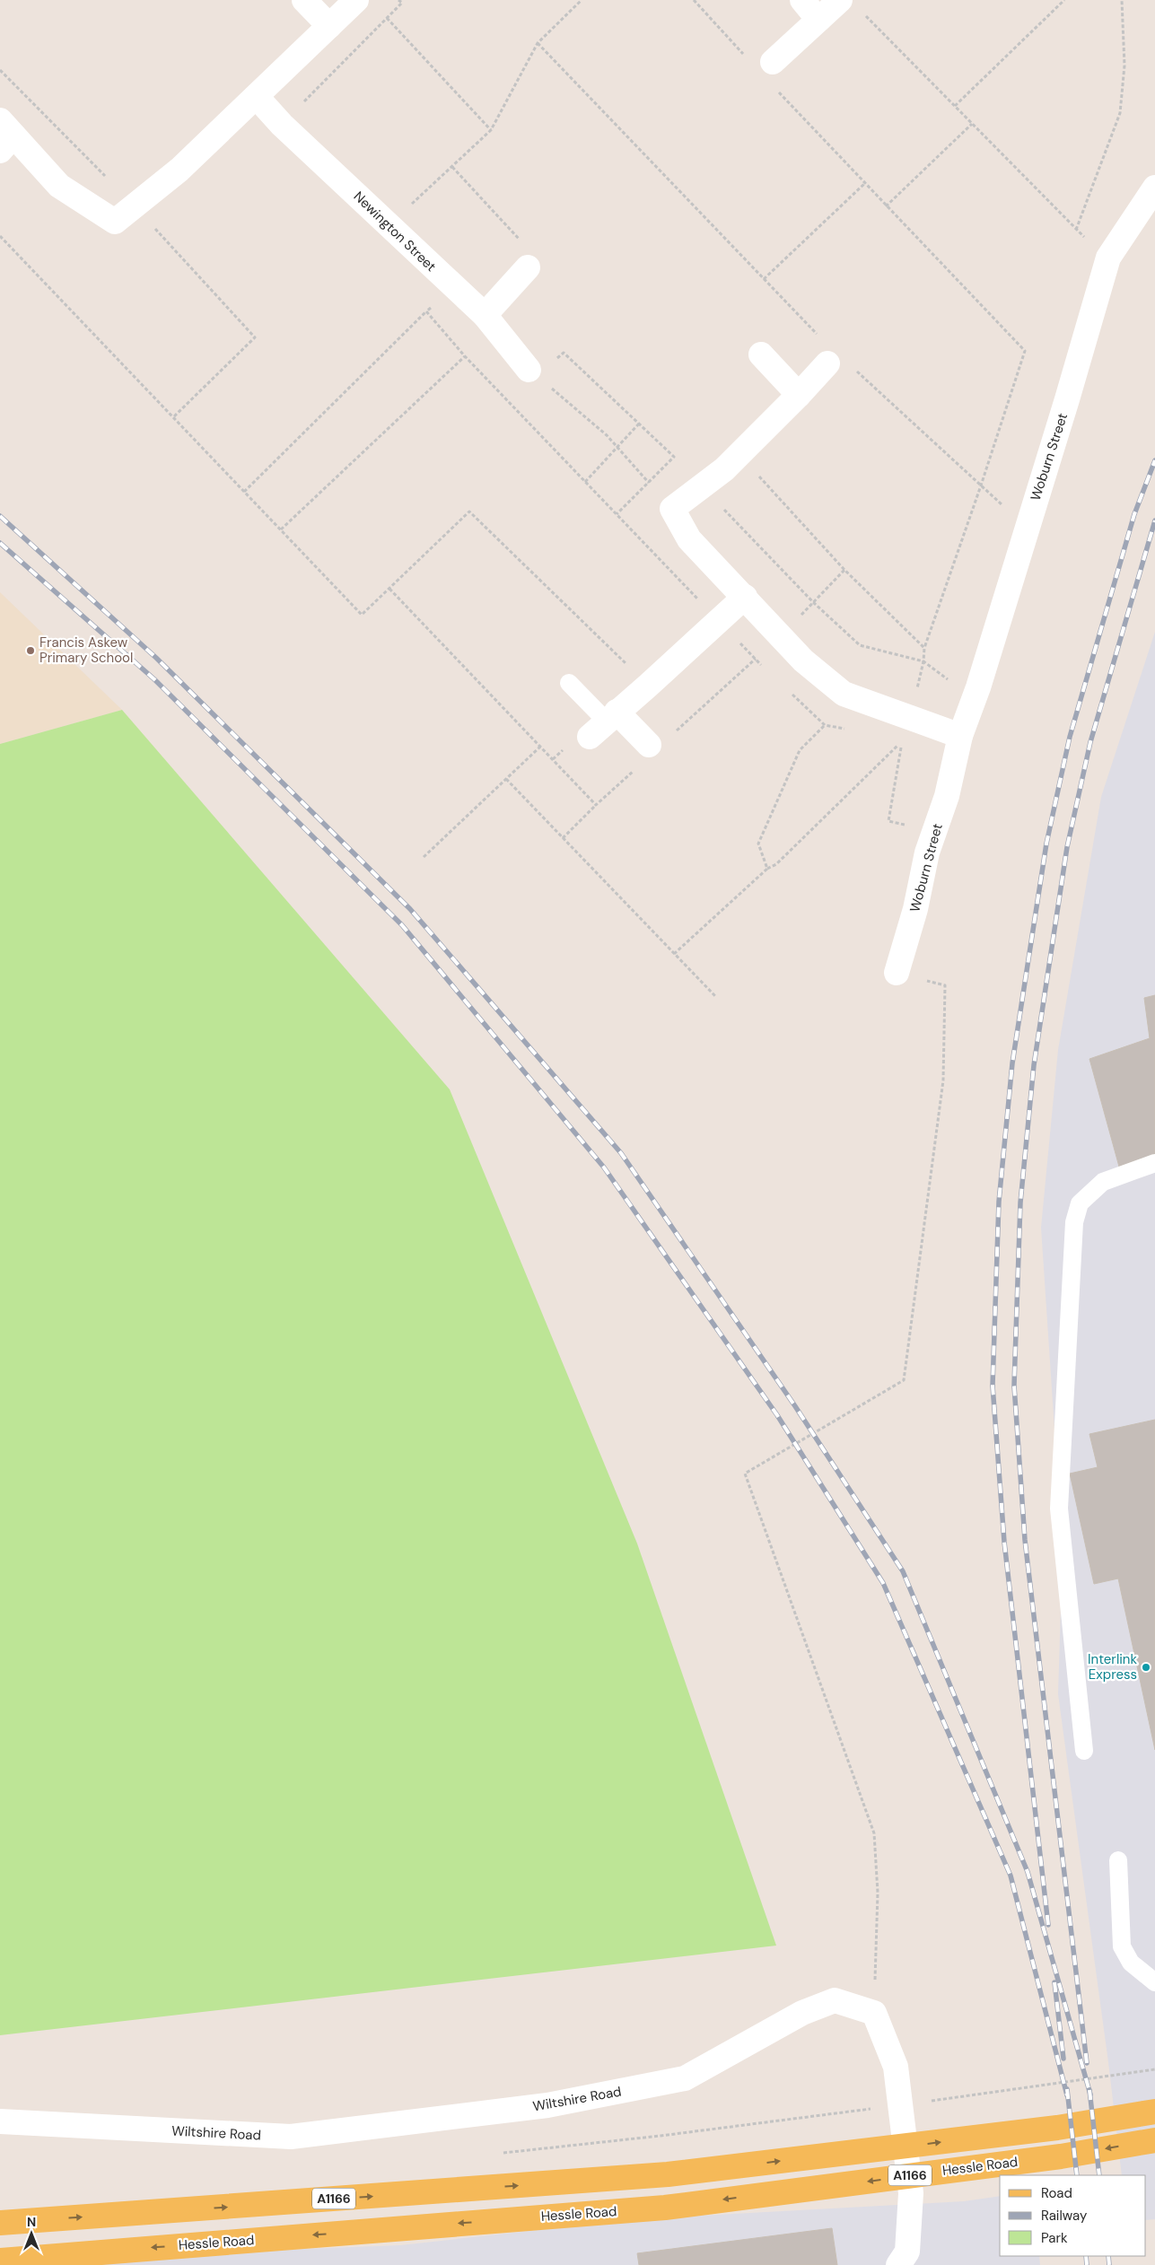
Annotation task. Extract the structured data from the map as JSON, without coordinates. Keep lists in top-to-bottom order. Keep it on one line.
{"streets":{"main road":["Hessle Road","A1166"],"street":["Newington Street","Woburn Street","Wiltshire Road"]},"places":["Francis Askew Primary School","Interlink Express"],"legend":["Road","Railway","Park"],"north":"top"}
